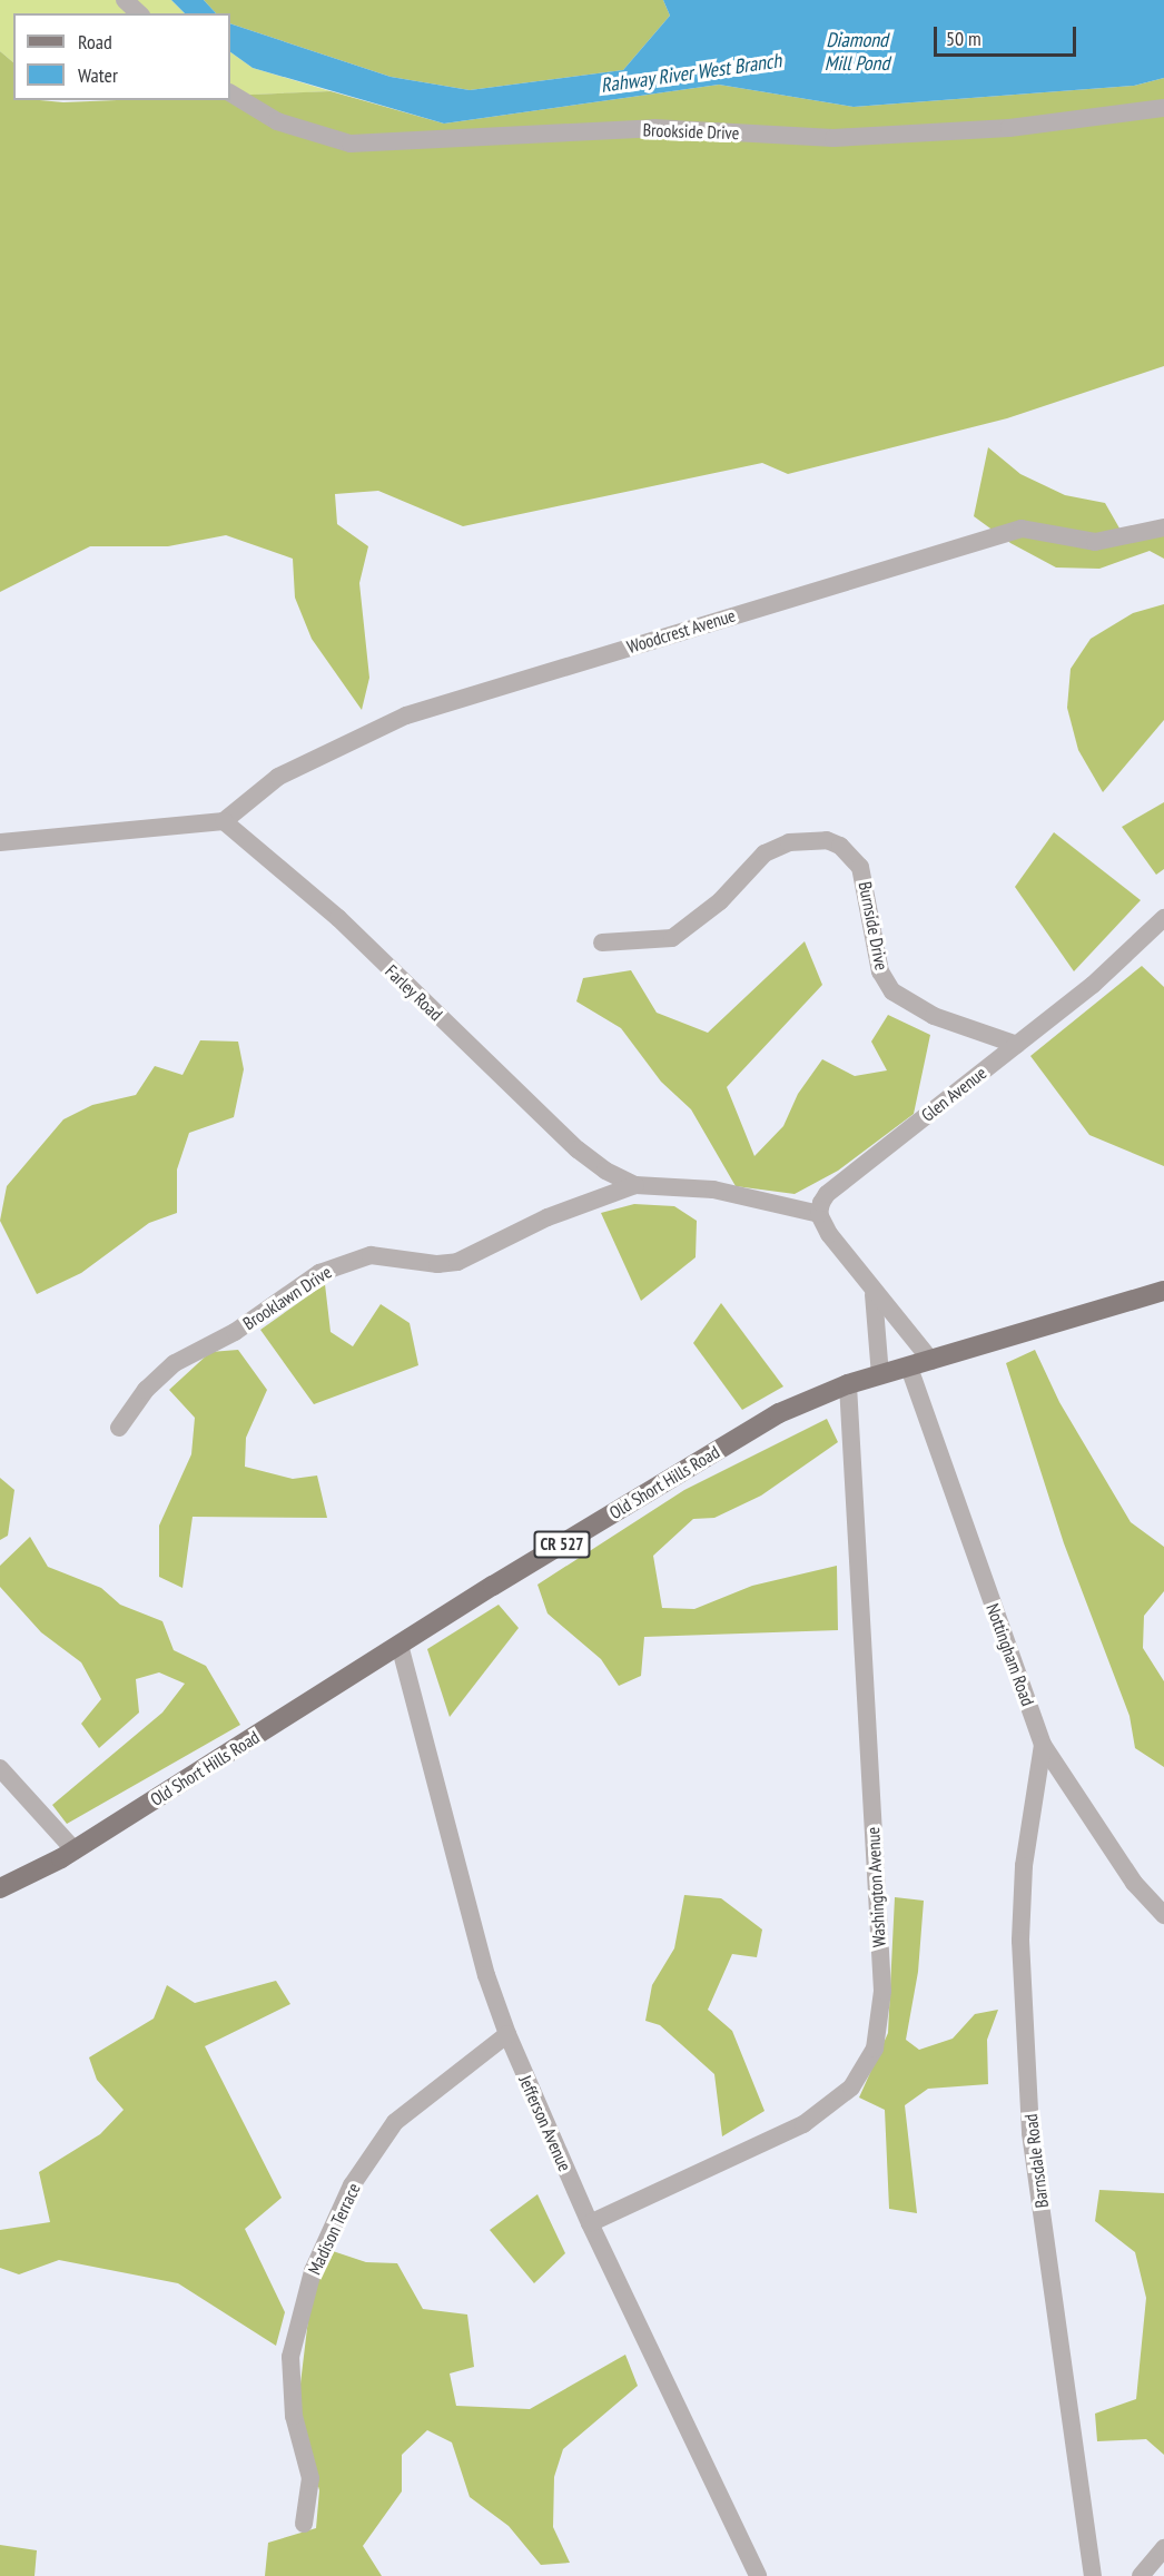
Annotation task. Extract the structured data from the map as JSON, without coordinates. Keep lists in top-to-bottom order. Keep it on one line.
{"streets":{"main road":["Old Short Hills Road","CR 527"],"street":["Brookside Drive","Woodcrest Avenue","Burnside Drive","Farley Road","Glen Avenue","Brooklawn Drive","Nottingham Road","Washington Avenue","Jefferson Avenue","Barnsdale Road","Madison Terrace"]},"crossings":[["Woodcrest Avenue","Farley Road"],["Burnside Drive","Glen Avenue"],["Farley Road","Glen Avenue"],["Farley Road","Brooklawn Drive"],["Old Short Hills Road","Nottingham Road"],["Old Short Hills Road","Washington Avenue"],["Old Short Hills Road","Jefferson Avenue"],["Nottingham Road","Barnsdale Road"],["Washington Avenue","Jefferson Avenue"],["Jefferson Avenue","Madison Terrace"]],"water":["Diamond Mill Pond","Rahway River West Branch"],"legend":["Road","Water"],"scale_bar":"50 m"}
